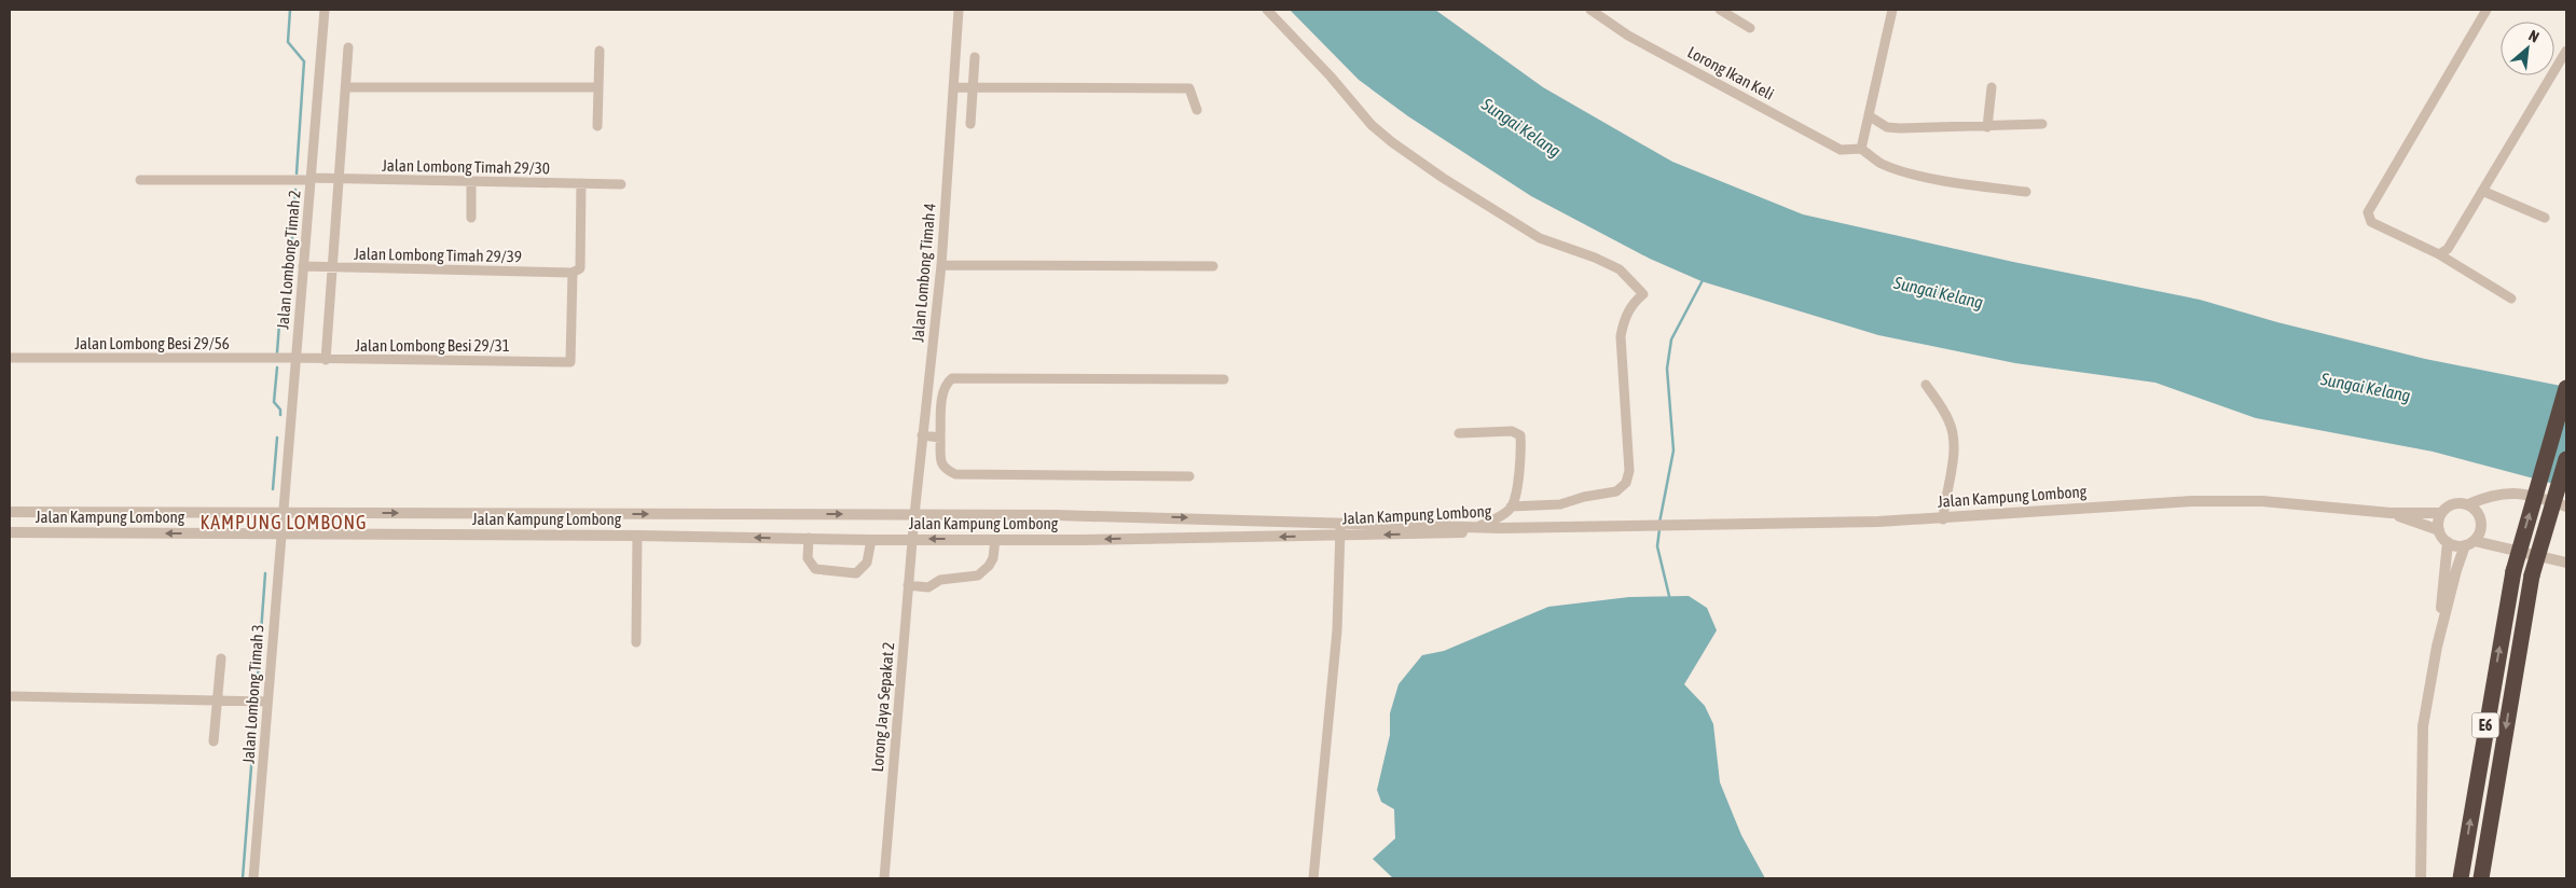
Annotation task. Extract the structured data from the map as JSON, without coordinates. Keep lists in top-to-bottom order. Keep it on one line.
{"streets":{"highway":["E6"],"street":["Lorong Ikan Keli","Jalan Lombong Timah 29/30","Jalan Lombong Timah 29/39","Jalan Lombong Timah 2","Jalan Lombong Timah 4","Jalan Lombong Besi 29/56","Jalan Lombong Besi 29/31","Jalan Kampung Lombong","Jalan Lombong Timah 3","Lorong Jaya Sepakat 2"]},"crossings":[["Jalan Lombong Timah 29/30","Jalan Lombong Timah 2"],["Jalan Lombong Timah 29/39","Jalan Lombong Timah 2"],["Jalan Lombong Timah 29/39","Jalan Lombong Besi 29/31"],["Jalan Lombong Timah 2","Jalan Lombong Besi 29/56"],["Jalan Lombong Timah 2","Jalan Lombong Besi 29/31"],["Jalan Lombong Timah 2","Jalan Kampung Lombong"],["Jalan Lombong Timah 2","Jalan Lombong Timah 3"],["Jalan Lombong Timah 4","Jalan Kampung Lombong"],["Jalan Lombong Timah 4","Lorong Jaya Sepakat 2"],["Jalan Lombong Besi 29/56","Jalan Lombong Besi 29/31"],["Jalan Kampung Lombong","Jalan Lombong Timah 3"],["Jalan Kampung Lombong","Lorong Jaya Sepakat 2"]],"districts":["KAMPUNG LOMBONG"],"water":["Sungai Kelang"],"north":"top right"}
